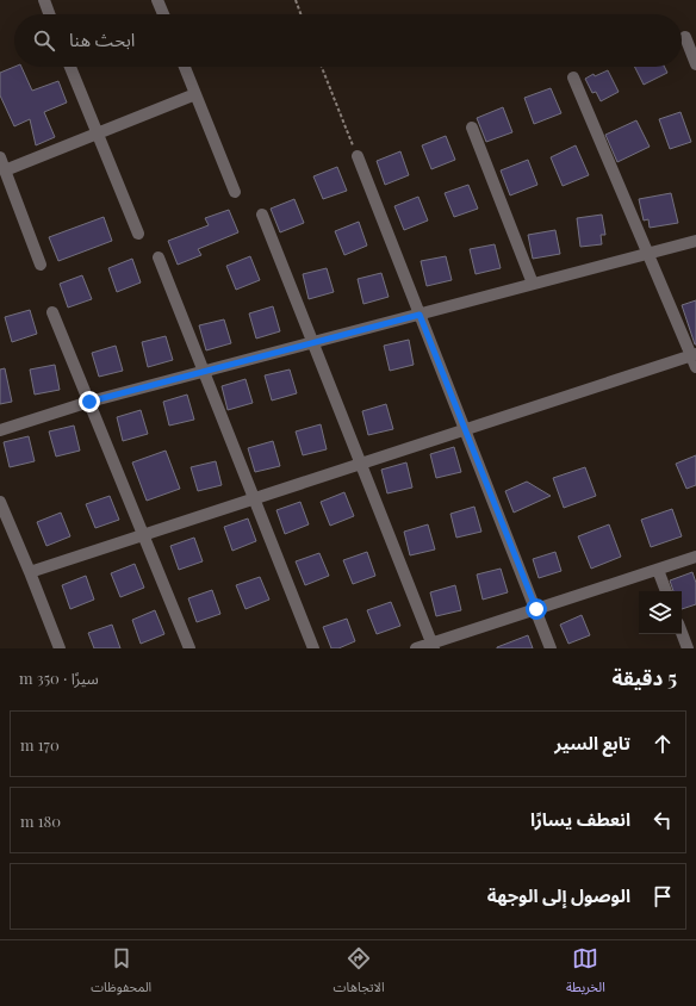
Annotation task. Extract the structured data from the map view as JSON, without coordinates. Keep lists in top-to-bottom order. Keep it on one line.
{"page":{"search":"ابحث هنا","heading":["5 دقيقة","سيرًا · 350 m"],"list":[["تابع السير","170 m"],["انعطف يسارًا","180 m"],"الوصول إلى الوجهة"],"nav":["الخريطة","الاتجاهات","المحفوظات"]}}
